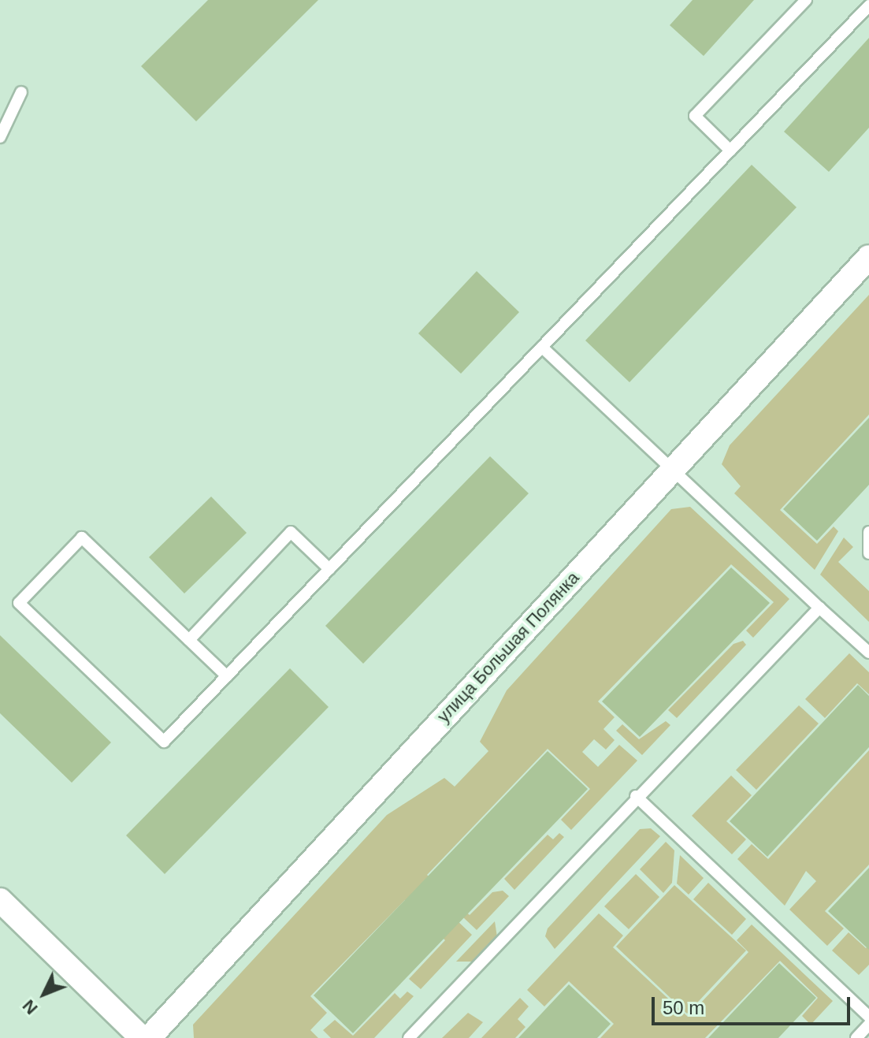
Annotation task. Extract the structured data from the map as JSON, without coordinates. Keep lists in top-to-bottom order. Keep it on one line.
{"streets":{"street":["улица Большая Полянка"]},"scale_bar":"50 m","north":"bottom left"}
